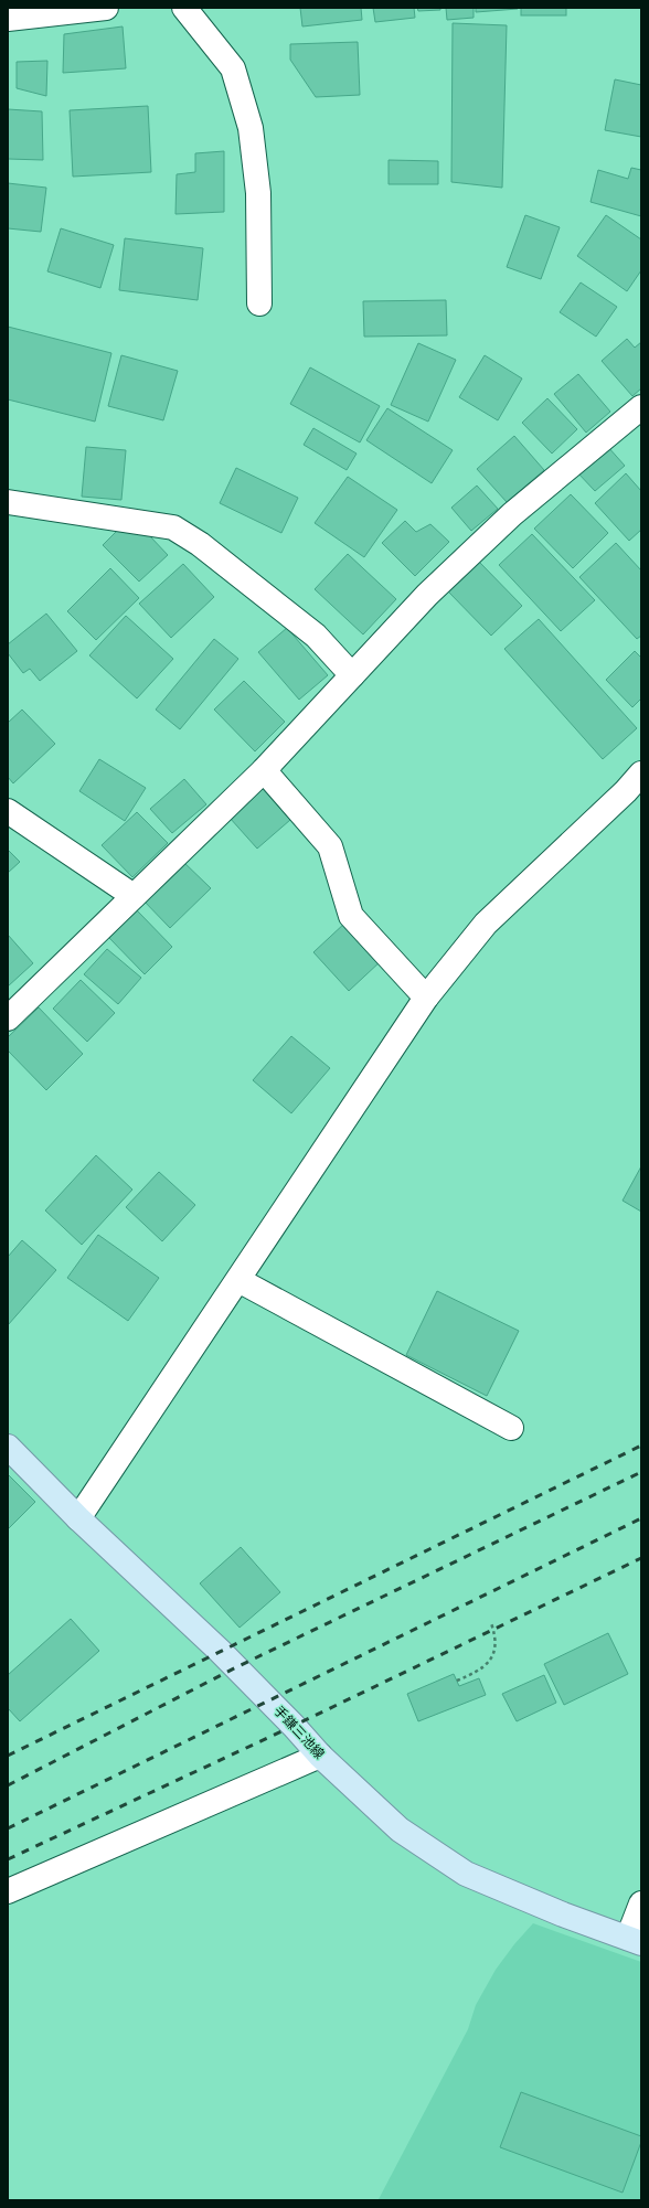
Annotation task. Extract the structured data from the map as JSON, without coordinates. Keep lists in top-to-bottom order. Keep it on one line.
{"streets":{"main road":["手鎌三池線"]}}
